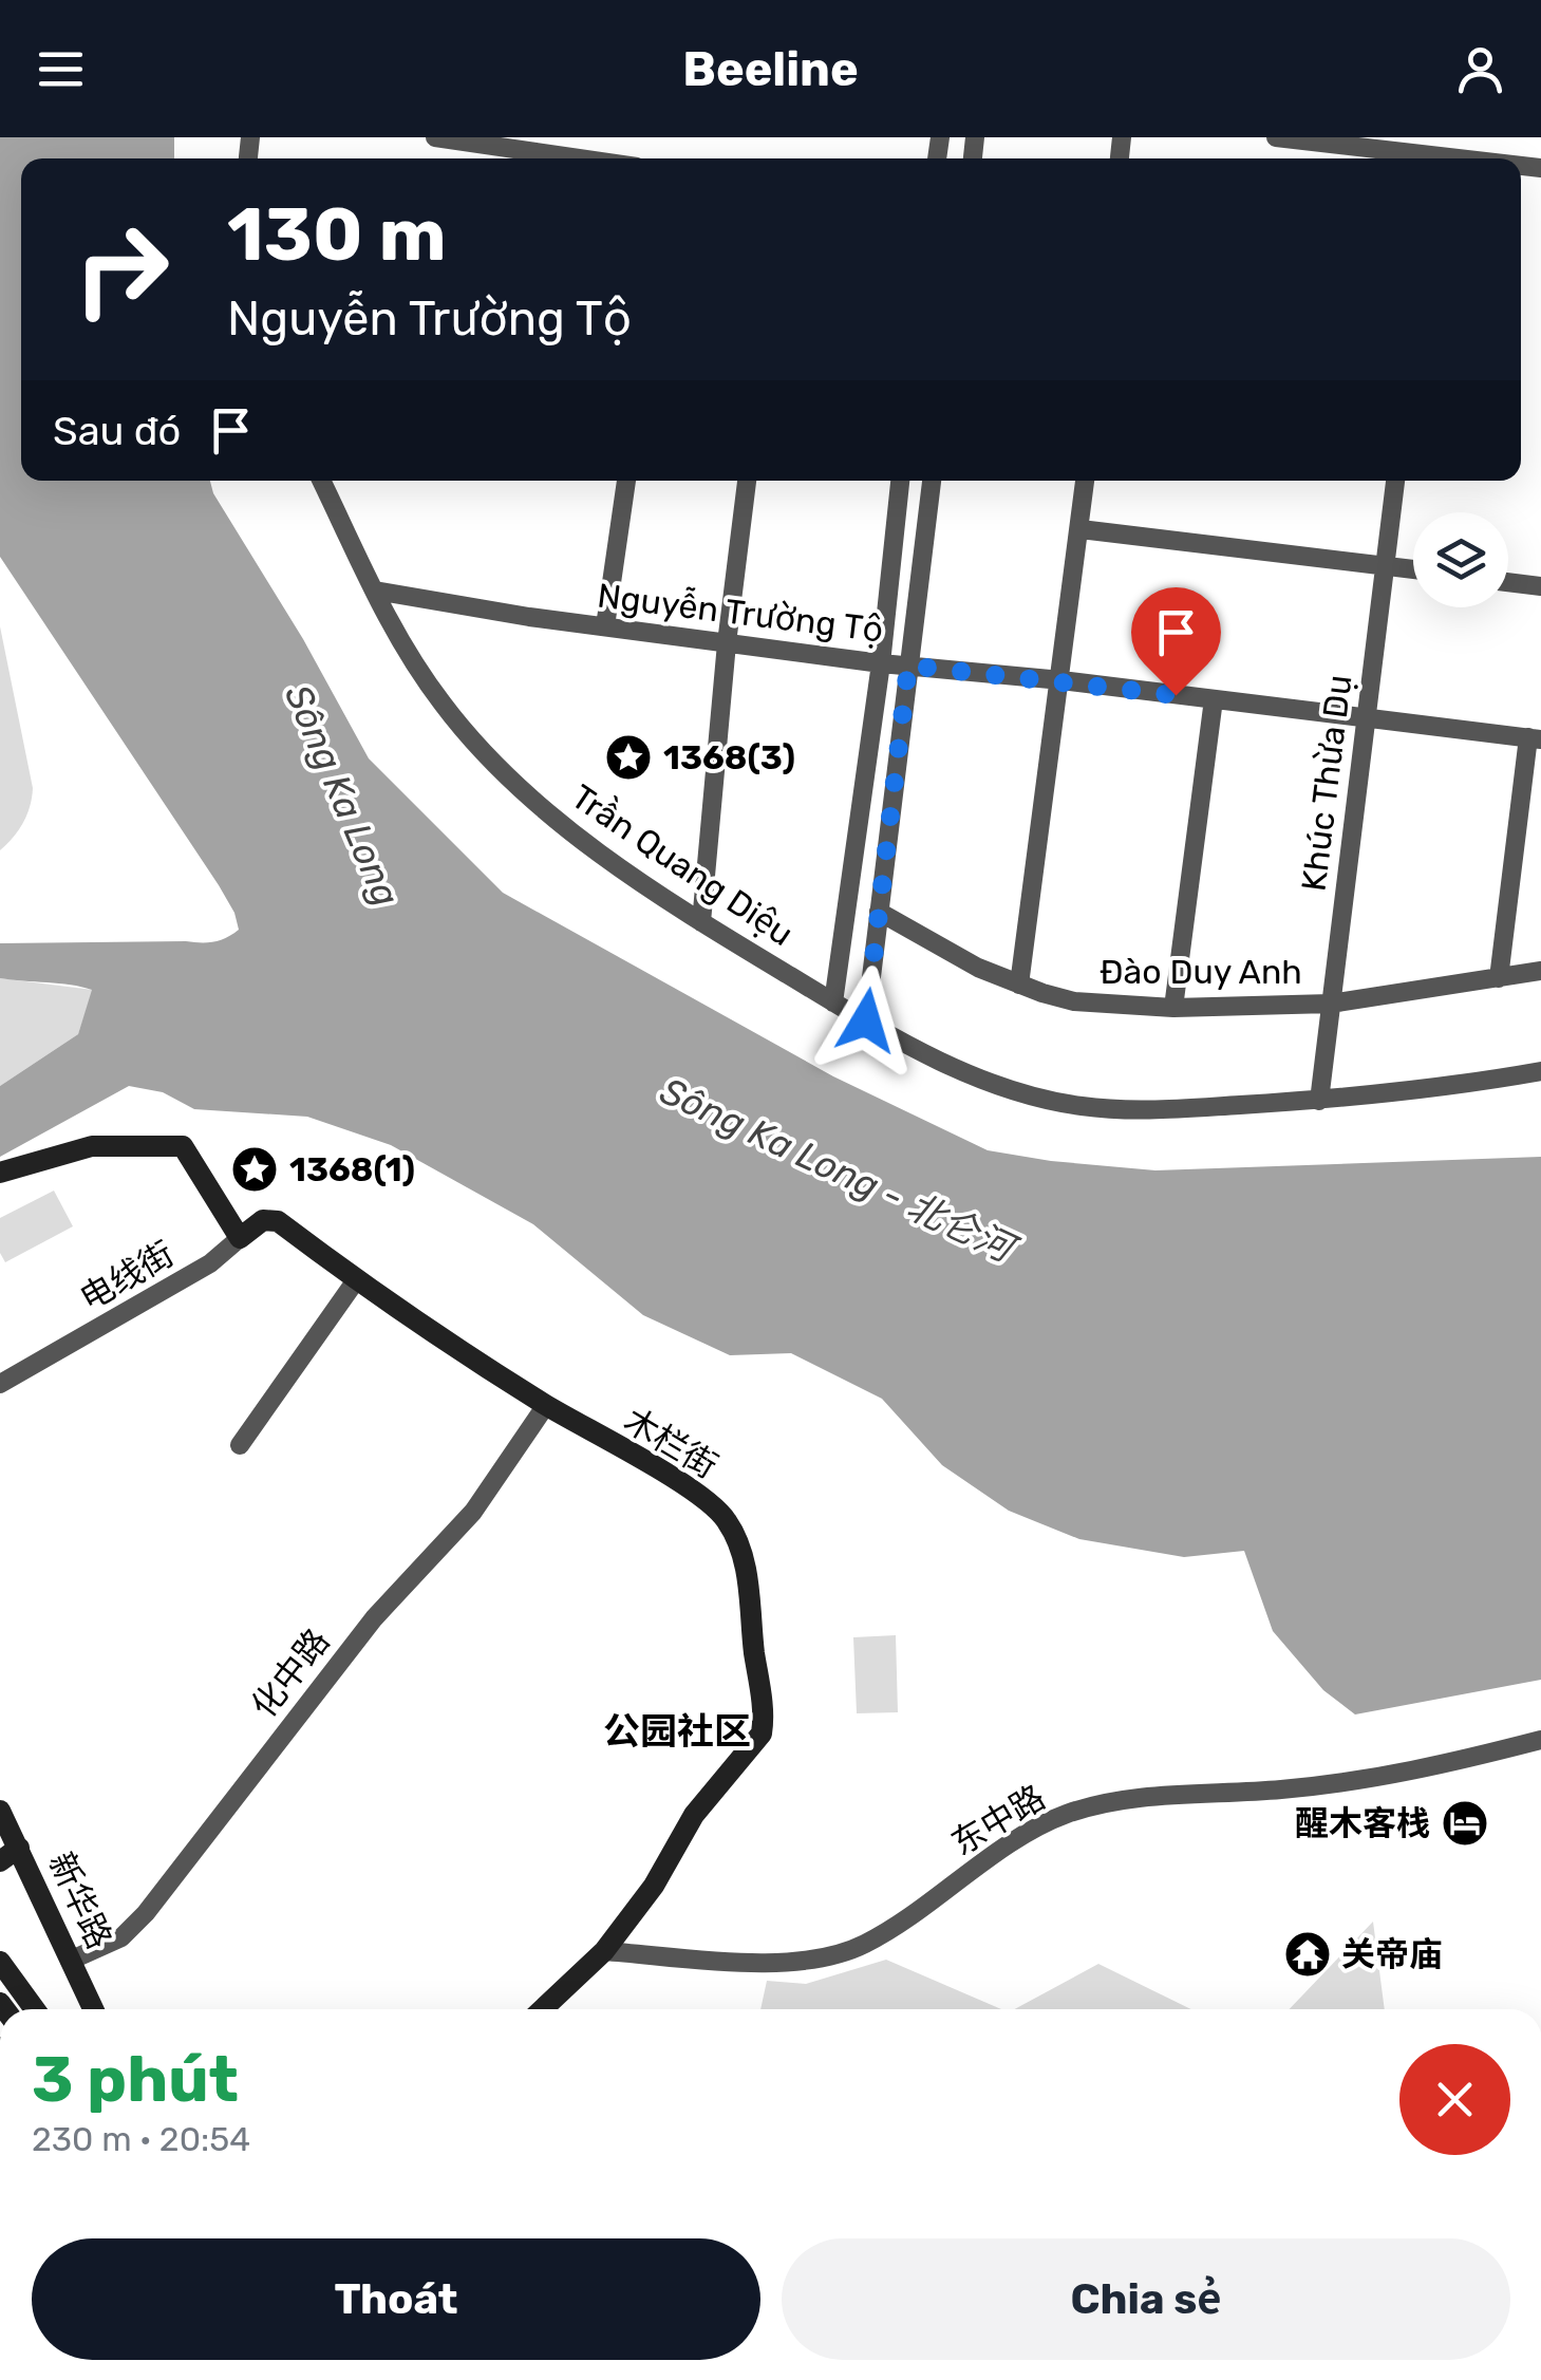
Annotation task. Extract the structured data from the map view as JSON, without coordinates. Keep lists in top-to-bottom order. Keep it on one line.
{"streets":{"street":["Nguyễn Trường Tộ","Khúc Thừa Dụ","Trần Quang Diệu","Đào Duy Anh","电线街","木栏街","化中路","东中路","新华路"]},"crossings":[["Nguyễn Trường Tộ","Khúc Thừa Dụ"],["Nguyễn Trường Tộ","Trần Quang Diệu"],["Khúc Thừa Dụ","Trần Quang Diệu"],["Khúc Thừa Dụ","Đào Duy Anh"],["电线街","木栏街"],["木栏街","化中路"],["木栏街","东中路"],["化中路","新华路"]],"districts":["公园社区"],"water":["Sông Ka Long","Sông Ka Long - 北仑河"],"places":{"place":["1368(3)","1368(1)"],"hotel":["醒木客栈"],"temple":["关帝庙"]},"page":{"header":"Beeline","turn":["130 m","Nguyễn Trường Tộ"],"then":"Sau đó","heading":["3 phút","230 m · 20:54"],"buttons":["Thoát","Chia sẻ"]}}
